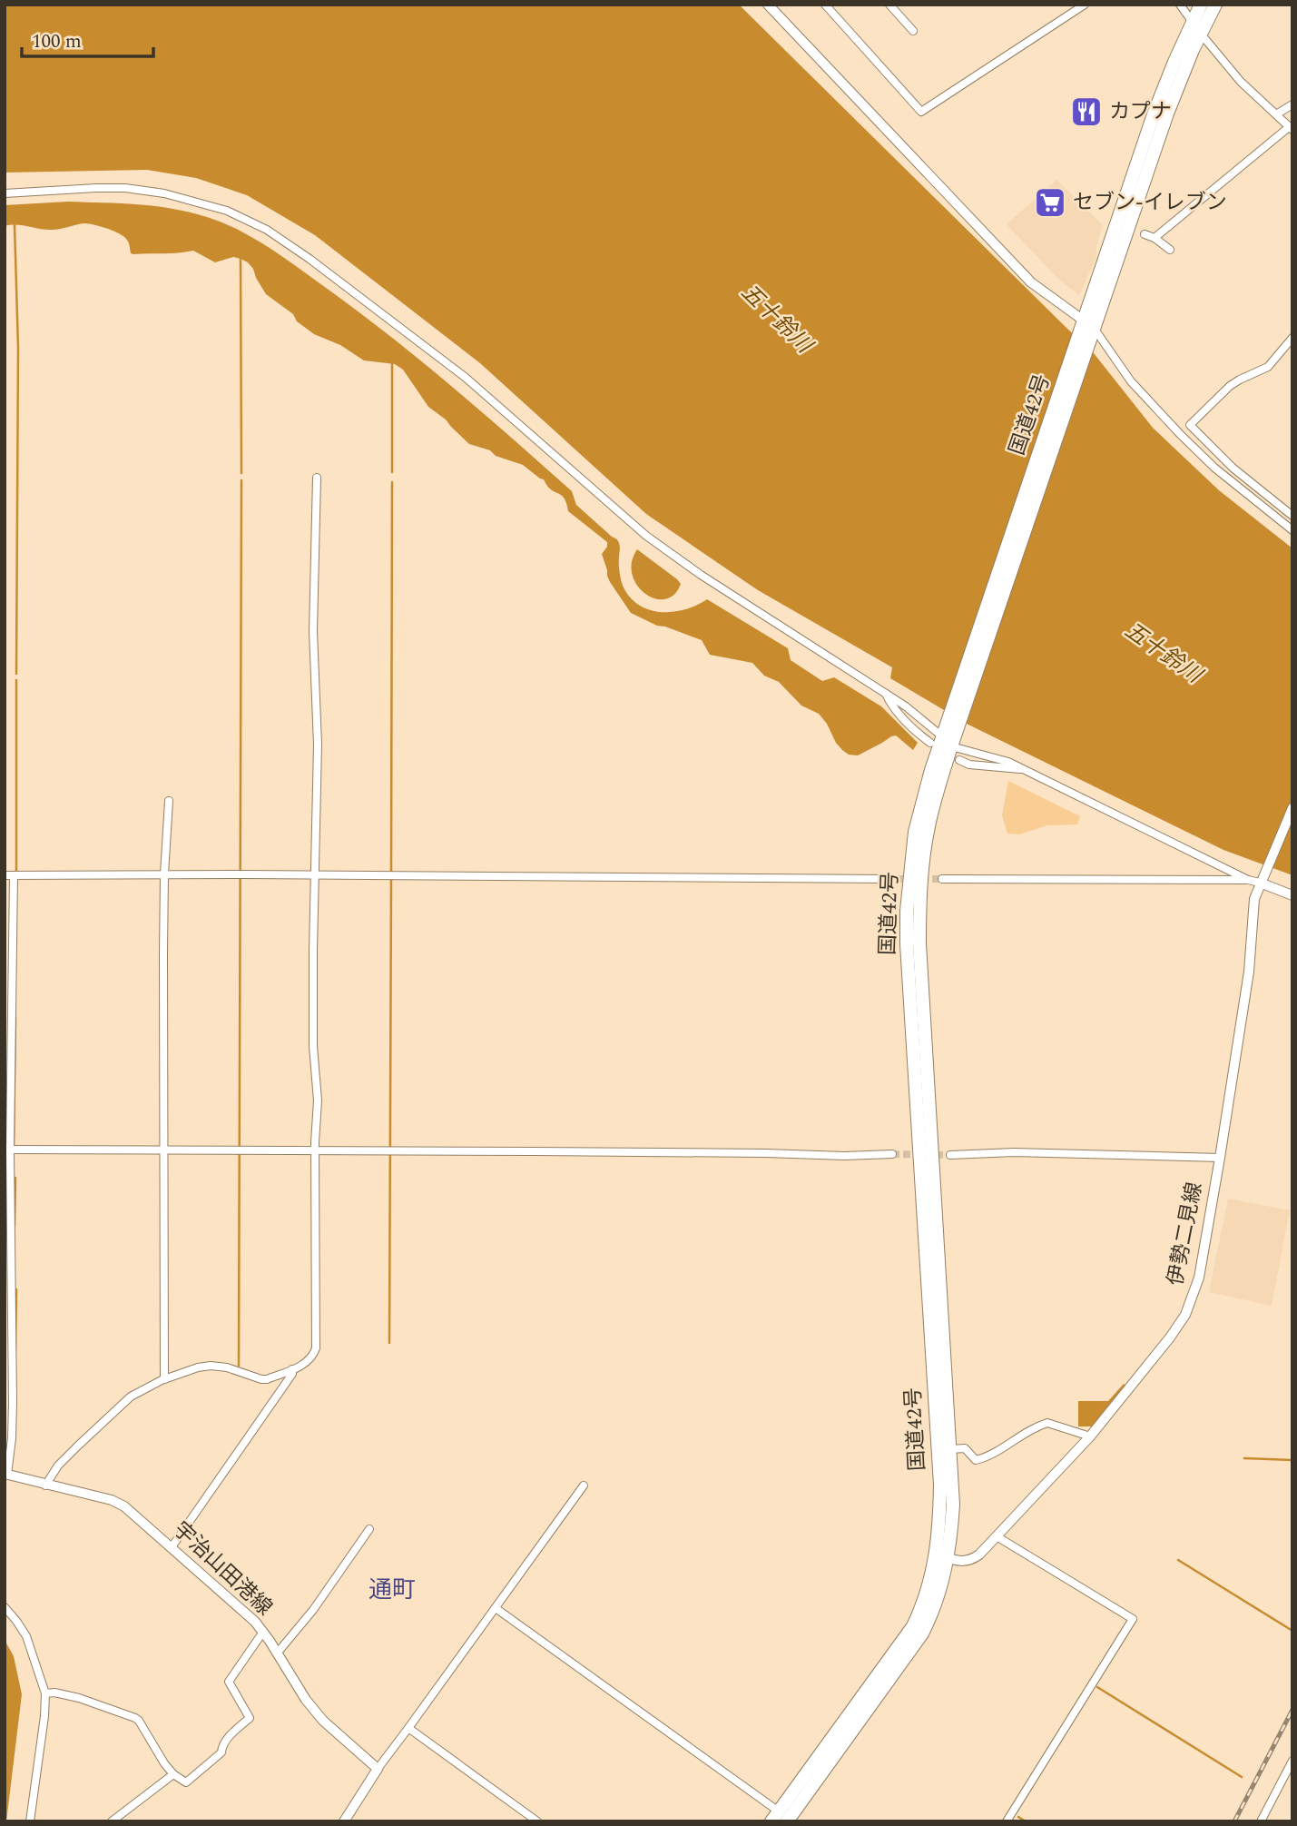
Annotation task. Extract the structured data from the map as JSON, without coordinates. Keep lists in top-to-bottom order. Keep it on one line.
{"streets":{"highway":["国道42号"],"main road":["伊勢二見線","宇治山田港線"]},"crossings":[["国道42号","伊勢二見線"]],"districts":["通町"],"water":["五十鈴川"],"places":{"restaurant":["カプナ"],"supermarket":["セブン-イレブン"]},"scale_bar":"100 m"}
